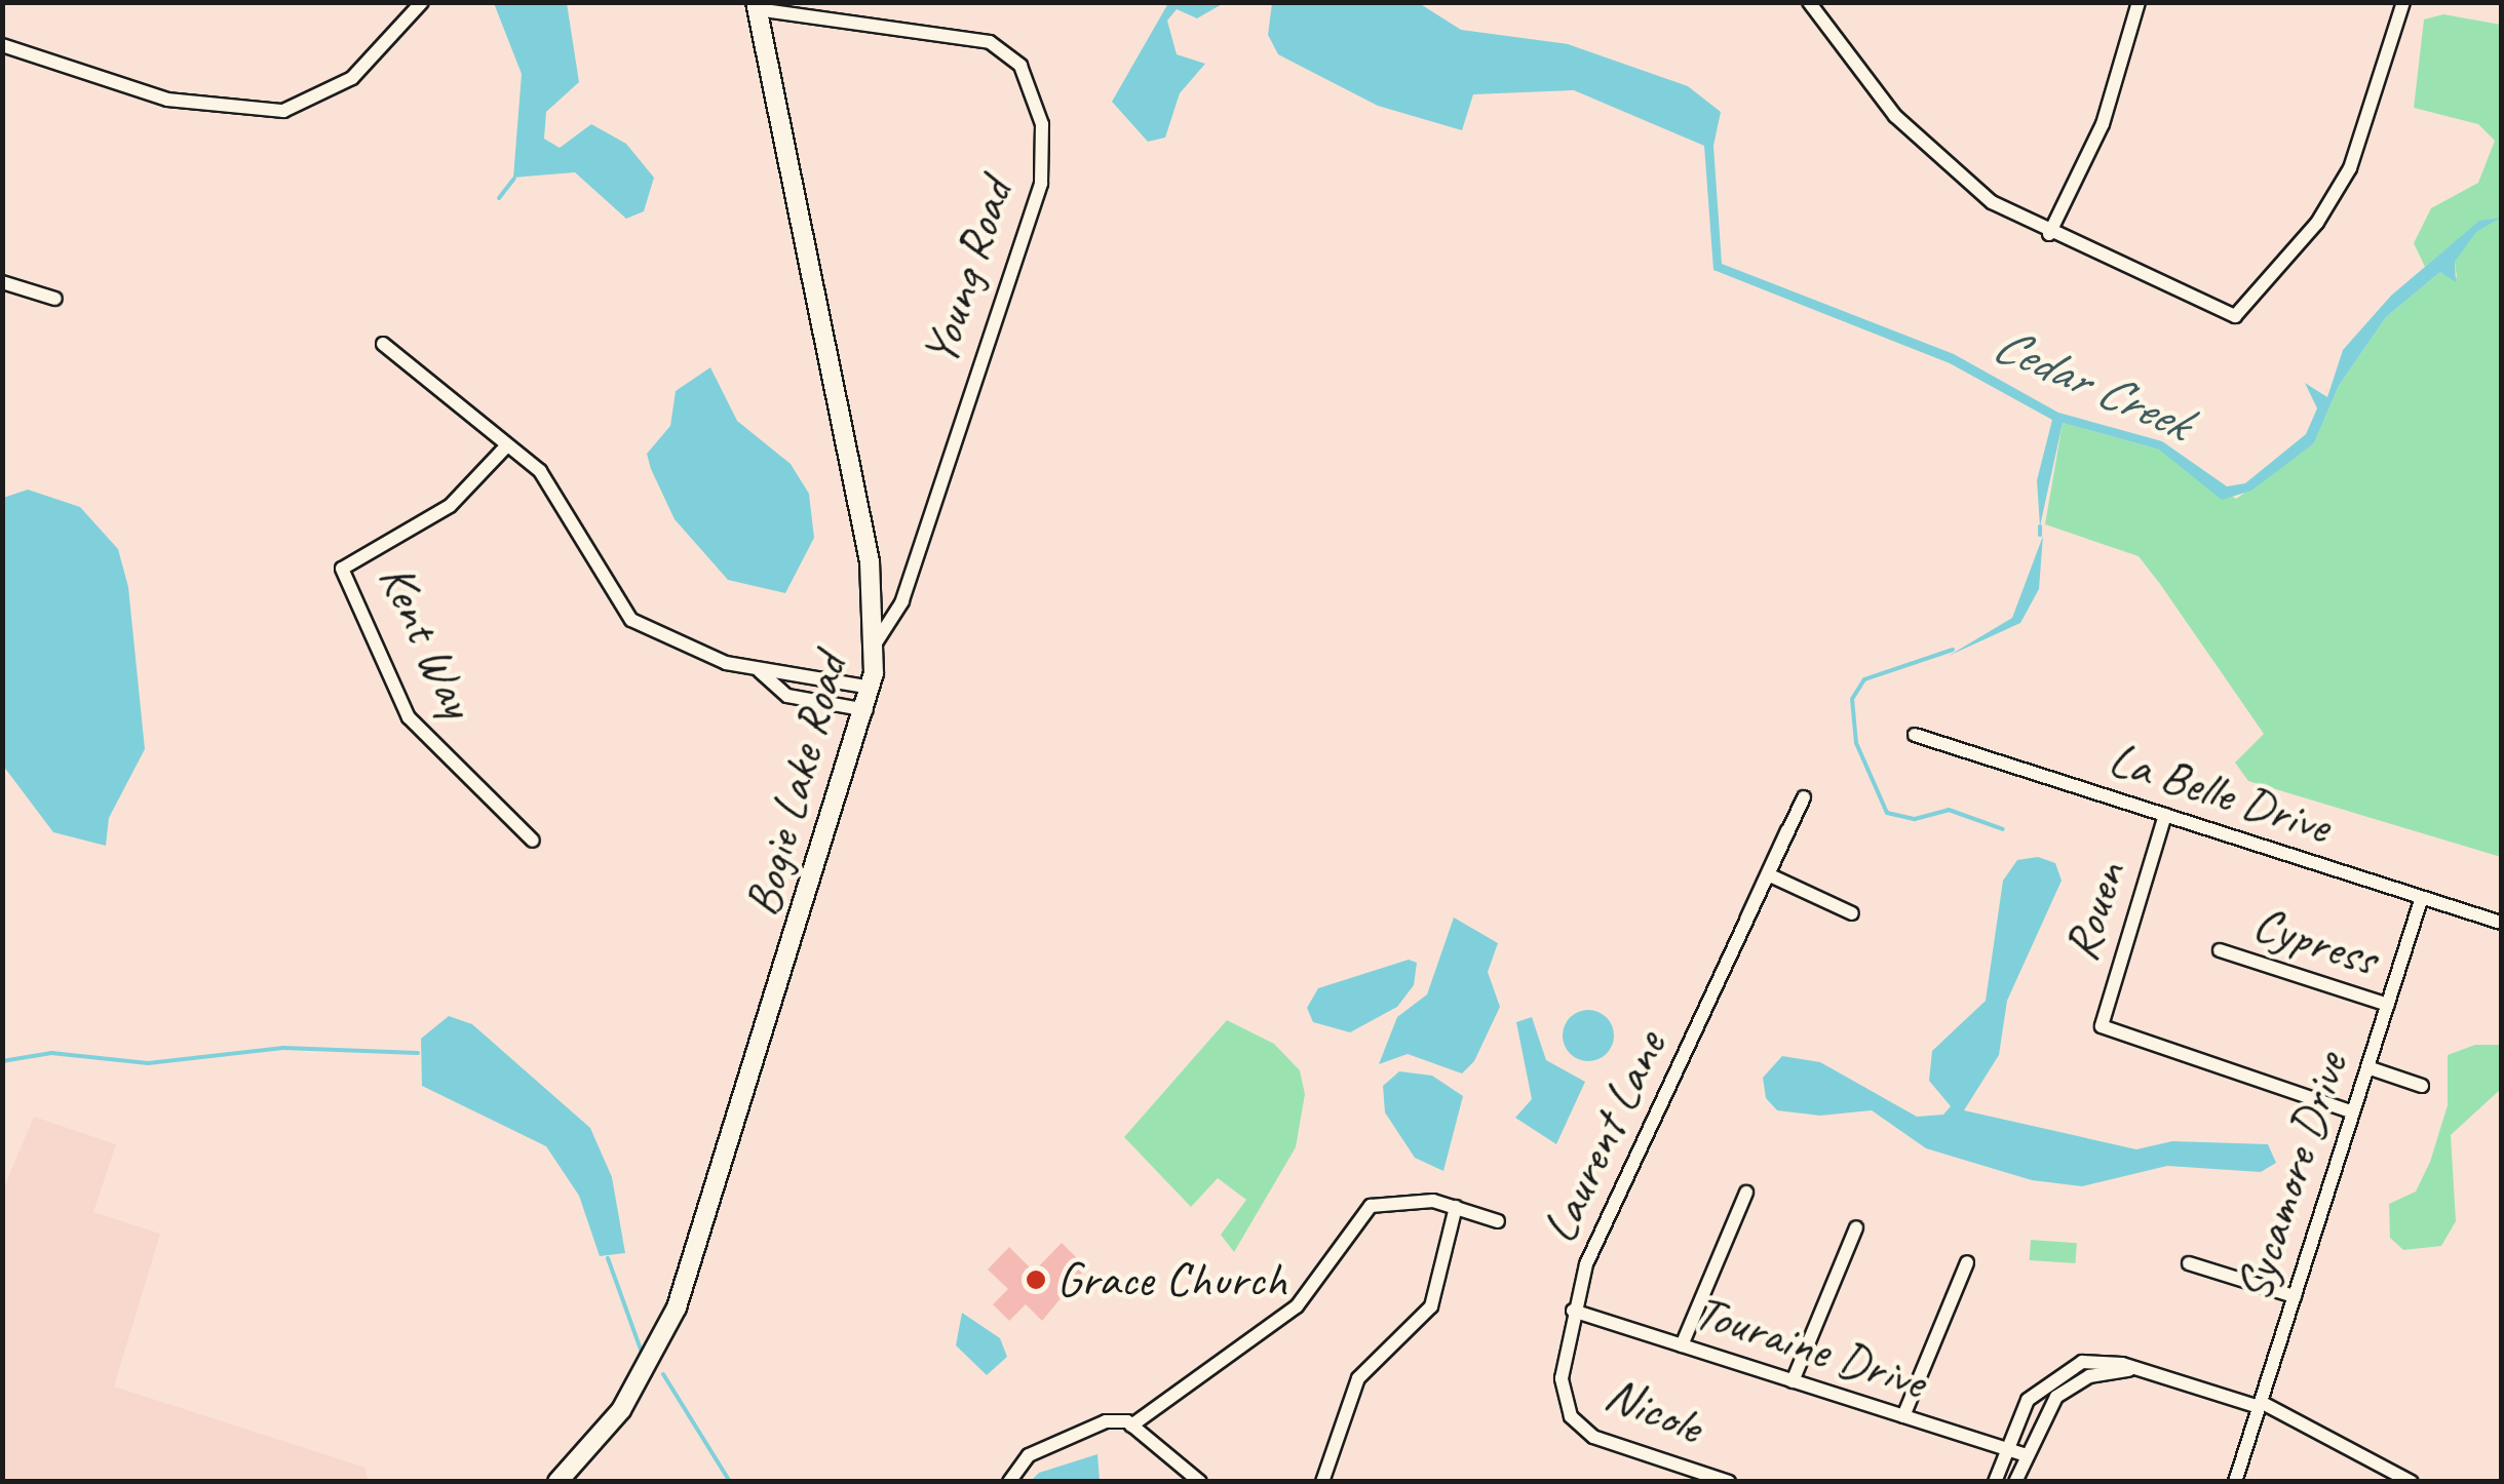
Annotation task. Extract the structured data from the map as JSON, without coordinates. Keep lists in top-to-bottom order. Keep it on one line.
{"streets":{"main road":["Bogie Lake Road"],"street":["Young Road","Kent Way","La Belle Drive","Rouen","Cypress","Laurent Lane","Sycamore Drive","Touraine Drive","Nicole"]},"crossings":[["Young Road","Bogie Lake Road"],["La Belle Drive","Rouen"],["La Belle Drive","Sycamore Drive"],["Rouen","Sycamore Drive"],["Cypress","Sycamore Drive"],["Laurent Lane","Touraine Drive"],["Laurent Lane","Nicole"]],"water":["Cedar Creek"],"places":["Grace Church"]}
